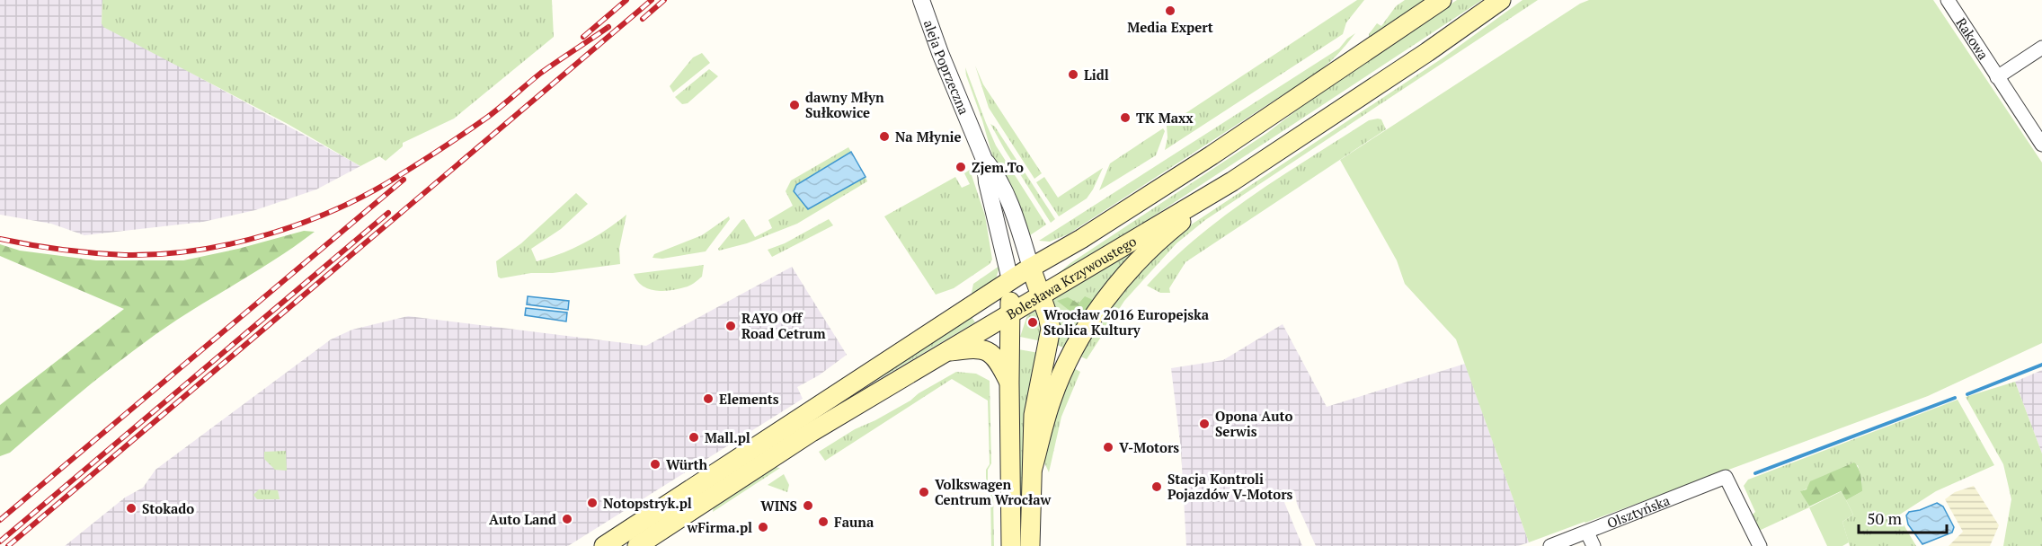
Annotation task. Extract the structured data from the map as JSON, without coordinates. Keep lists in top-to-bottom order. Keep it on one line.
{"streets":{"main road":["Bolesława Krzywoustego"],"street":["Rakowa","aleja Poprzeczna","Olsztyńska"]},"crossings":[["aleja Poprzeczna","Bolesława Krzywoustego"]],"places":["Media Expert","Lidl","dawny Młyn Sułkowice","TK Maxx","Na Młynie","Zjem.To","Wrocław 2016 Europejska Stolica Kultury","RAYO Off Road Cetrum","Elements","Opona Auto Serwis","Mall.pl","V-Motors","Würth","Stacja Kontroli Pojazdów V-Motors","Volkswagen Centrum Wrocław","Notopstryk.pl","WINS","Stokado","Auto Land","Fauna","wFirma.pl"],"scale_bar":"50 m"}
